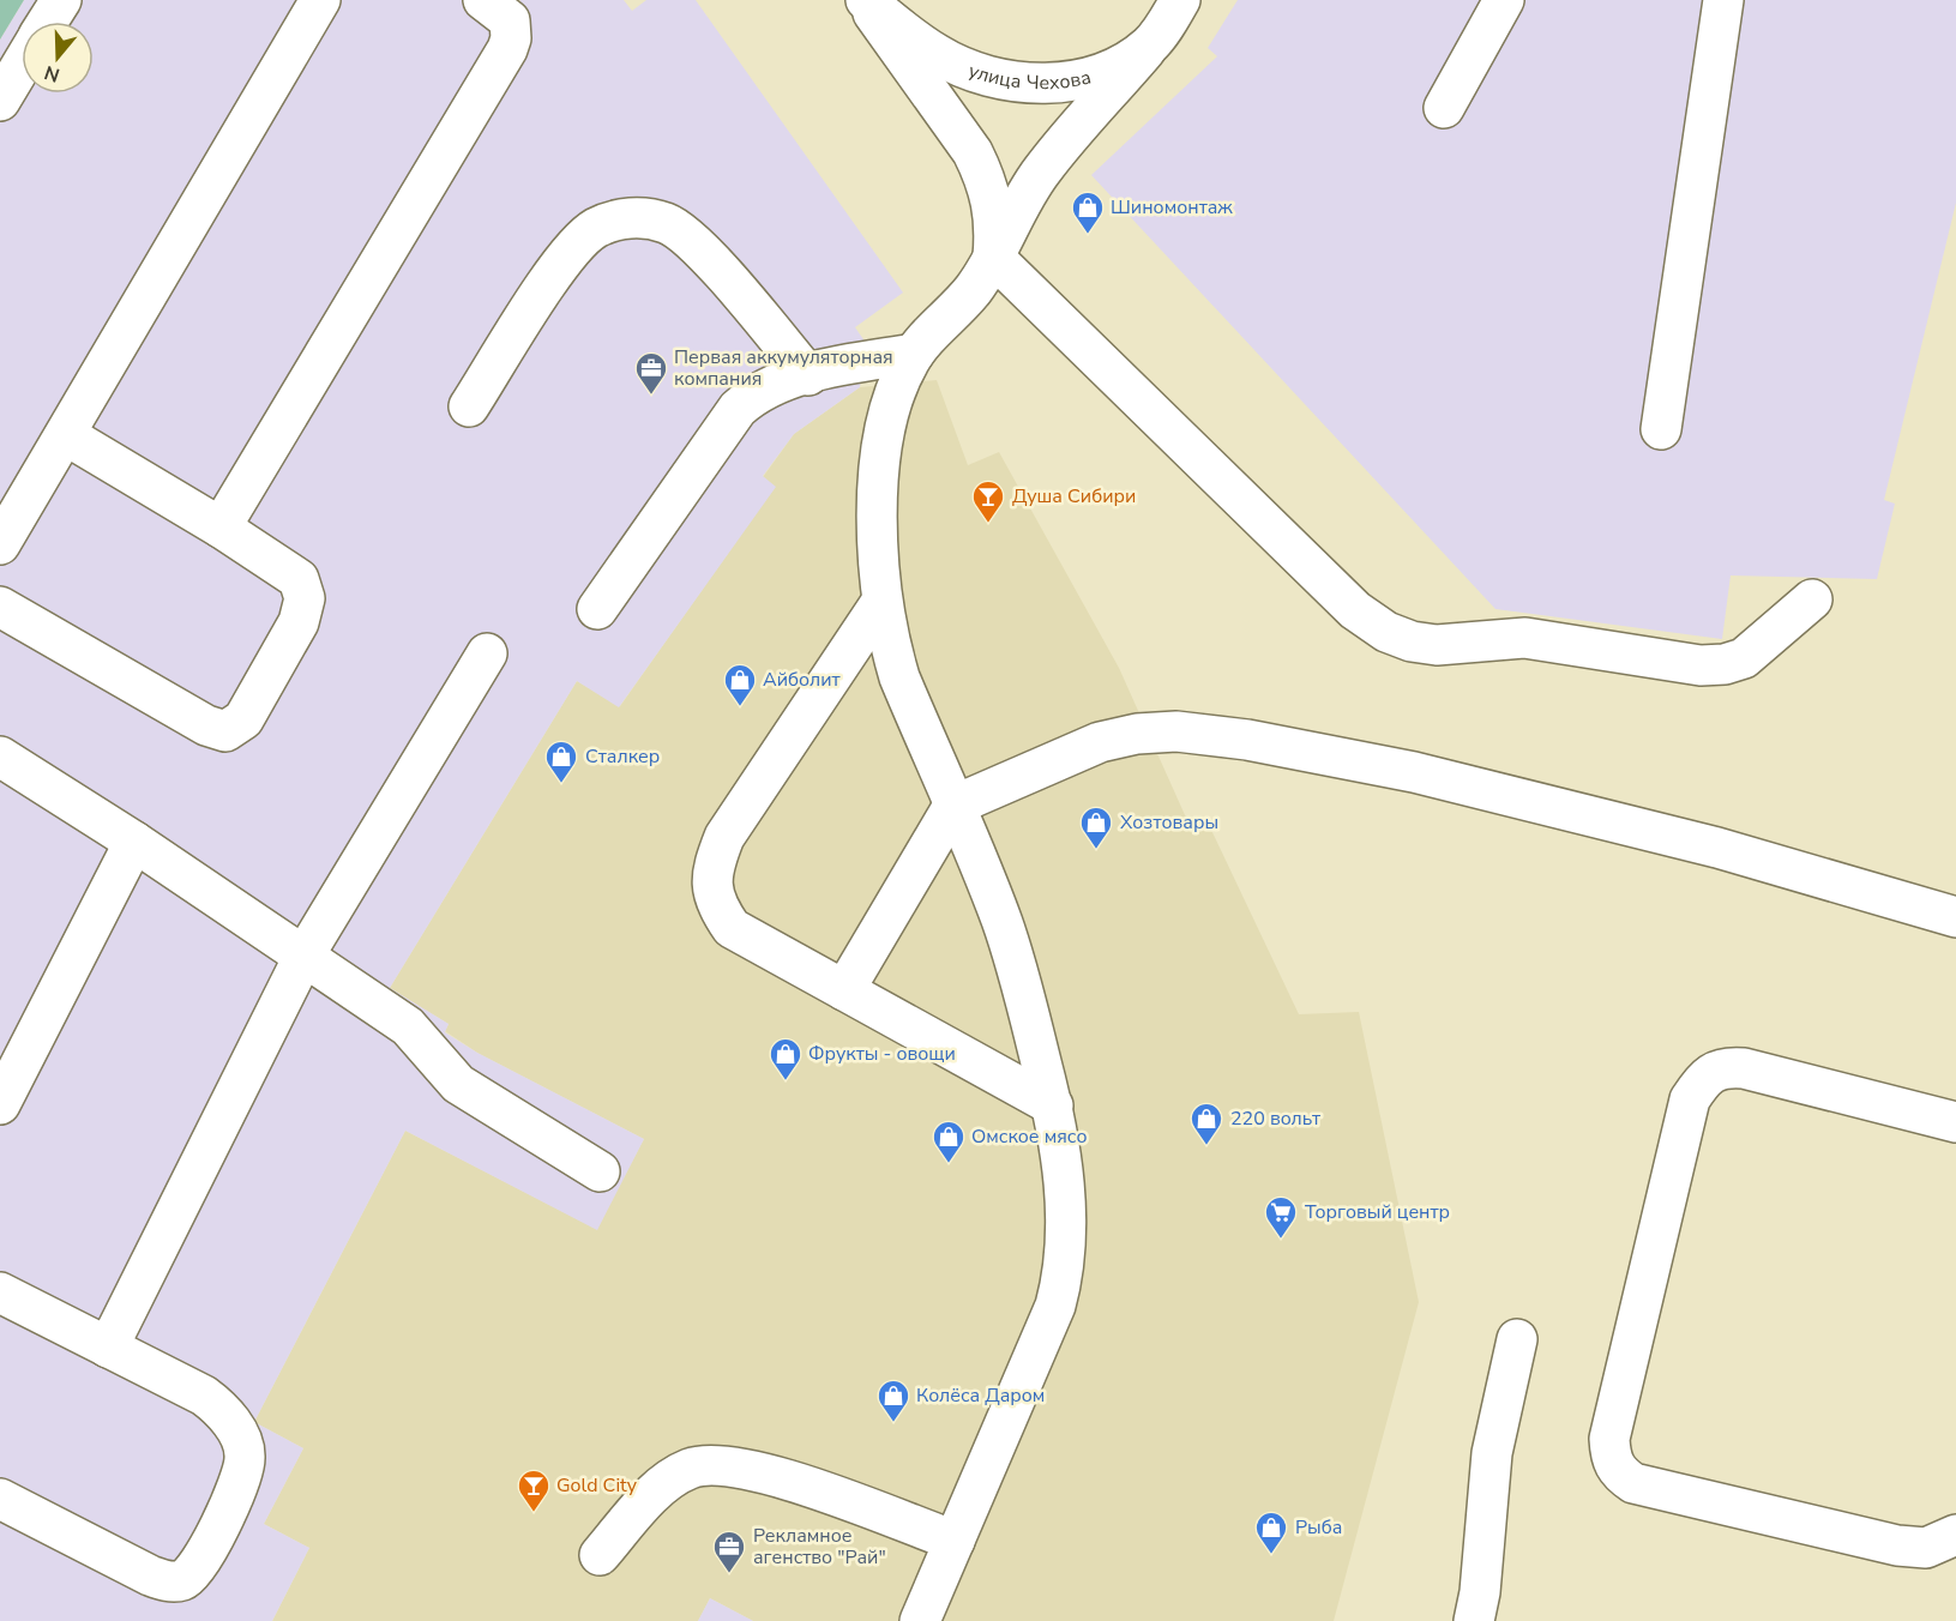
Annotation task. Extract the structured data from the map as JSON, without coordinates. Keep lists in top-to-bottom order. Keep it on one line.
{"streets":{"main road":["улица Чехова"]},"places":{"shop":["Шиномонтаж","Айболит","Сталкер","Хозтовары","Фрукты - овощи","220 вольт","Омское мясо","Колёса Даром","Рыба"],"office":["Первая аккумуляторная компания","Рекламное агенство \"Рай\""],"bar":["Душа Сибири","Gold City"],"supermarket":["Торговый центр"]},"north":"bottom"}
